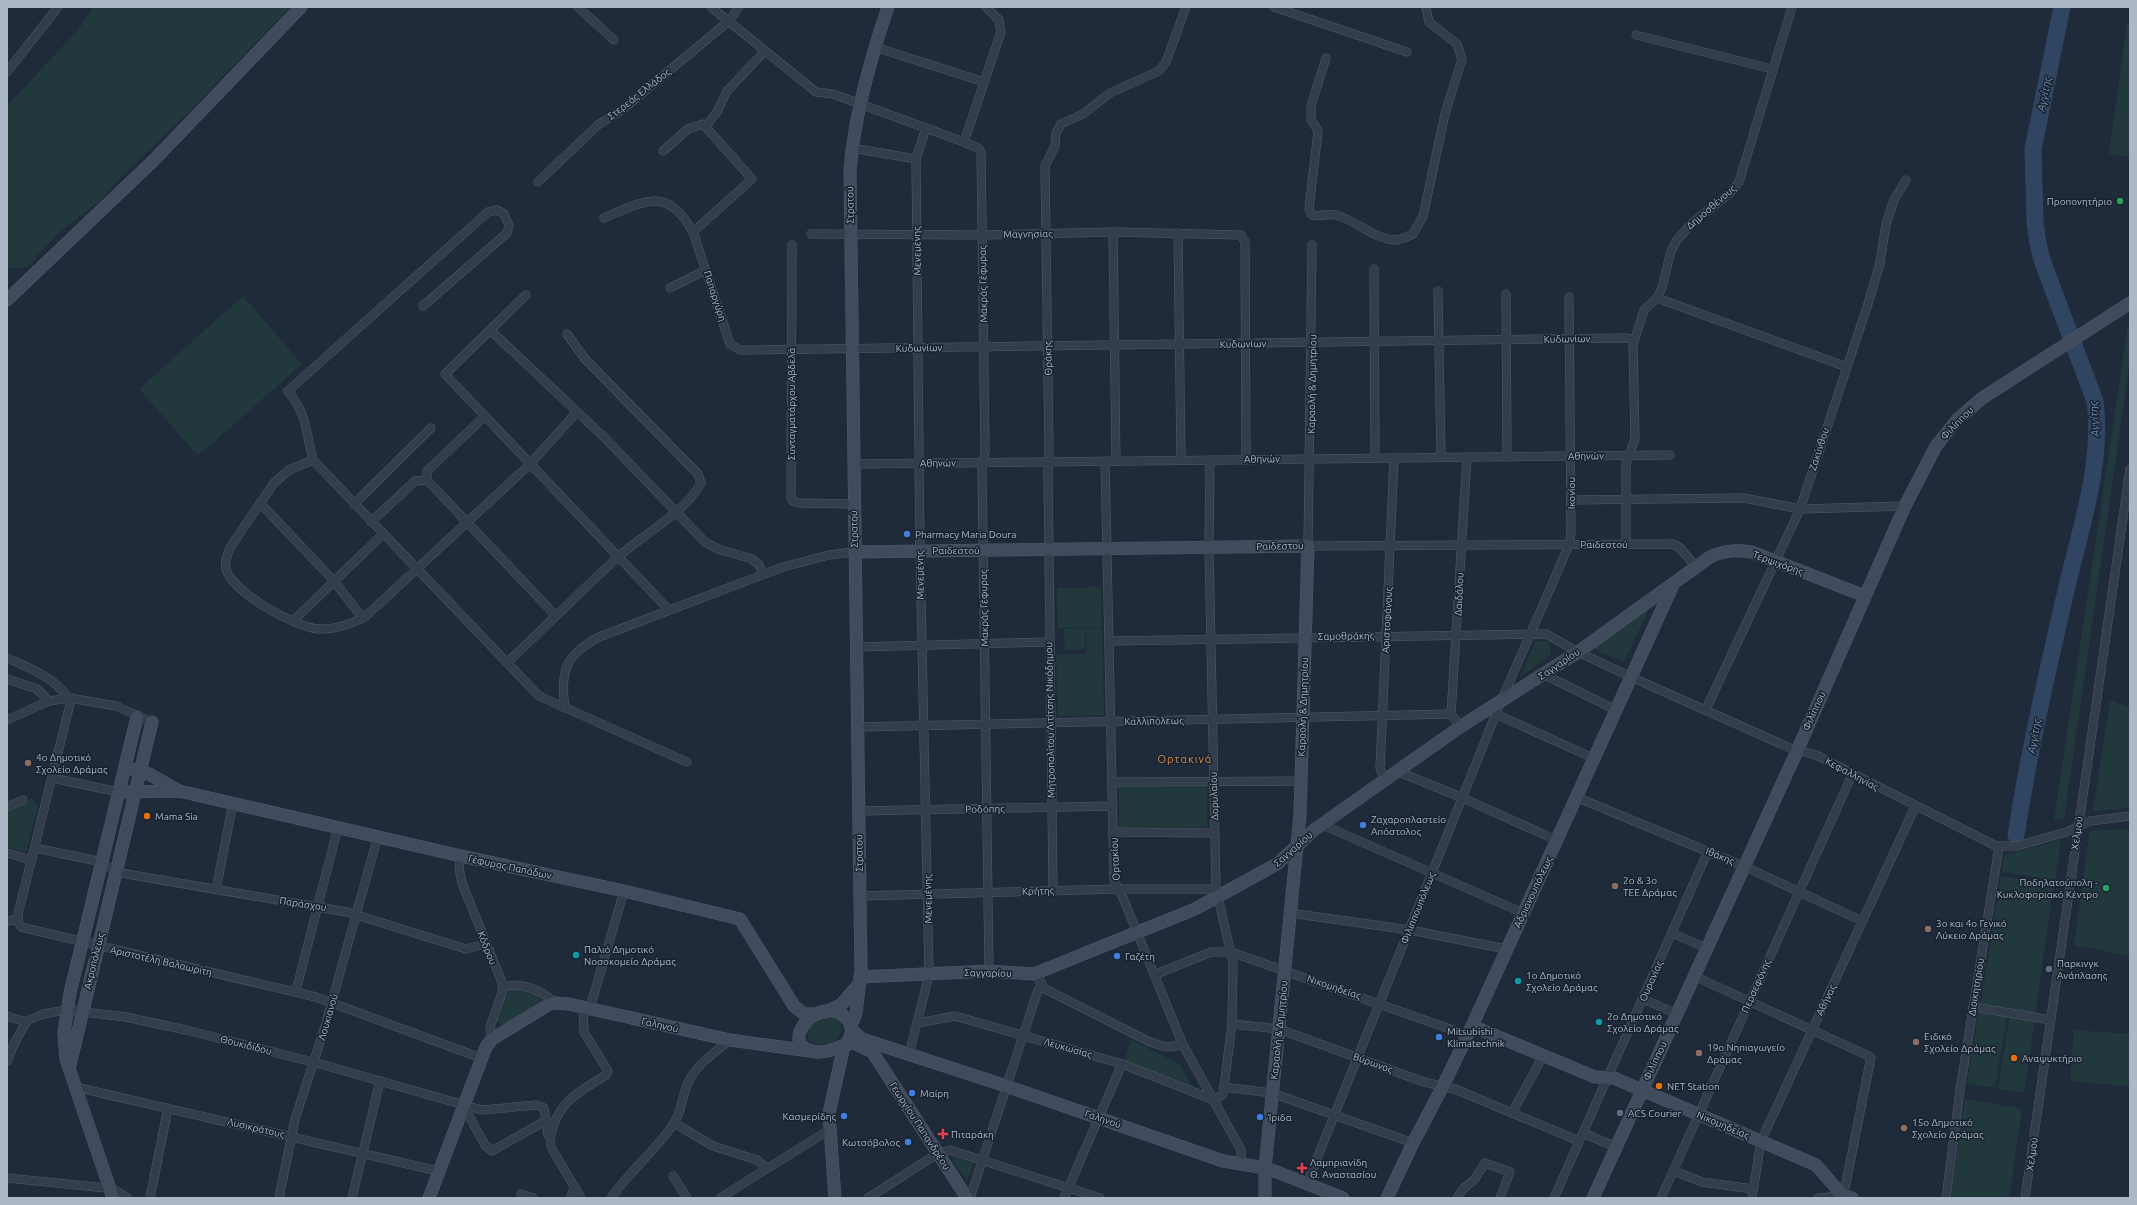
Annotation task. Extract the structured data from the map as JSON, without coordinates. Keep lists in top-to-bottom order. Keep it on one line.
{"streets":{"street":["Στερεάς Ελλάδος","Στρατού","Δημοσθένους","Μαγνησίας","Μενεμένης","Μακράς Γέφυρας","Παπαργύρη","Κυδωνίων","Θράκης","Καραολή & Δημητρίου","Συνταγματάρχου Αβδελά","Φιλίππου","Ζακύνθου","Αθηνών","Ικονίου","Ραιδεστού","Τερψιχόρης","Δαιδάλου","Αριστοφάνους","Σαμοθράκης","Σαγγαρίου","Μητροπολίτου Λιτίτσης Νικόδημου","Καλλιπόλεως","Κεφαλληνίας","Δορυλαίου","Ροδόπης","Χελμού","Ιθάκης","Ορτακίου","Γέφυρας Παπάδων","Κρήτης","Αδριανουπόλεως","Παράσχου","Φιλιππουπόλεως","Κόδρου","Ακροπόλεως","Αριστοτέλη Βαλαωρίτη","Ουρανίας","Περσεφόνης","Νικομηδείας","Διοικητηρίου","Αθήνας","Λουκιανού","Γαληνού","Θουκιδίδου","Λευκωσίας","Βύρωνος","Γεωργίου Παπανδρέου","Λυσικράτους"]},"crossings":[["Στρατού","Μαγνησίας"],["Στρατού","Παπαργύρη"],["Στρατού","Κυδωνίων"],["Στρατού","Συνταγματάρχου Αβδελά"],["Στρατού","Αθηνών"],["Στρατού","Ραιδεστού"],["Στρατού","Σαγγαρίου"],["Στρατού","Καλλιπόλεως"],["Στρατού","Ροδόπης"],["Στρατού","Γέφυρας Παπάδων"],["Στρατού","Κρήτης"],["Στρατού","Γαληνού"],["Στρατού","Γεωργίου Παπανδρέου"],["Δημοσθένους","Κυδωνίων"],["Δημοσθένους","Αθηνών"],["Δημοσθένους","Ραιδεστού"],["Μαγνησίας","Μενεμένης"],["Μαγνησίας","Μακράς Γέφυρας"],["Μαγνησίας","Κυδωνίων"],["Μαγνησίας","Θράκης"],["Μενεμένης","Κυδωνίων"],["Μενεμένης","Αθηνών"],["Μενεμένης","Ραιδεστού"],["Μενεμένης","Σαγγαρίου"],["Μενεμένης","Καλλιπόλεως"],["Μενεμένης","Ροδόπης"],["Μενεμένης","Κρήτης"],["Μενεμένης","Γαληνού"],["Μενεμένης","Λευκωσίας"],["Μακράς Γέφυρας","Κυδωνίων"],["Μακράς Γέφυρας","Αθηνών"],["Μακράς Γέφυρας","Ραιδεστού"],["Μακράς Γέφυρας","Σαγγαρίου"],["Μακράς Γέφυρας","Καλλιπόλεως"],["Μακράς Γέφυρας","Ροδόπης"],["Μακράς Γέφυρας","Κρήτης"],["Παπαργύρη","Κυδωνίων"],["Παπαργύρη","Συνταγματάρχου Αβδελά"],["Κυδωνίων","Θράκης"],["Κυδωνίων","Καραολή & Δημητρίου"],["Κυδωνίων","Ικονίου"],["Θράκης","Αθηνών"],["Θράκης","Ραιδεστού"],["Θράκης","Μητροπολίτου Λιτίτσης Νικόδημου"],["Καραολή & Δημητρίου","Αθηνών"],["Καραολή & Δημητρίου","Ραιδεστού"],["Καραολή & Δημητρίου","Σαμοθράκης"],["Καραολή & Δημητρίου","Σαγγαρίου"],["Καραολή & Δημητρίου","Καλλιπόλεως"],["Καραολή & Δημητρίου","Νικομηδείας"],["Καραολή & Δημητρίου","Γαληνού"],["Καραολή & Δημητρίου","Βύρωνος"],["Φιλίππου","Τερψιχόρης"],["Φιλίππου","Κεφαλληνίας"],["Φιλίππου","Ιθάκης"],["Φιλίππου","Νικομηδείας"],["Ζακύνθου","Τερψιχόρης"],["Ζακύνθου","Κεφαλληνίας"],["Αθηνών","Ικονίου"],["Αθηνών","Δαιδάλου"],["Αθηνών","Αριστοφάνους"],["Αθηνών","Δορυλαίου"],["Αθηνών","Ορτακίου"],["Ικονίου","Ραιδεστού"],["Ικονίου","Σαμοθράκης"],["Ικονίου","Φιλιππουπόλεως"],["Ραιδεστού","Τερψιχόρης"],["Ραιδεστού","Δαιδάλου"],["Ραιδεστού","Αριστοφάνους"],["Ραιδεστού","Μητροπολίτου Λιτίτσης Νικόδημου"],["Ραιδεστού","Δορυλαίου"],["Ραιδεστού","Ορτακίου"],["Τερψιχόρης","Σαγγαρίου"],["Τερψιχόρης","Αδριανουπόλεως"],["Δαιδάλου","Σαμοθράκης"],["Δαιδάλου","Καλλιπόλεως"],["Αριστοφάνους","Σαμοθράκης"],["Αριστοφάνους","Σαγγαρίου"],["Αριστοφάνους","Καλλιπόλεως"],["Σαμοθράκης","Σαγγαρίου"],["Σαμοθράκης","Κεφαλληνίας"],["Σαμοθράκης","Δορυλαίου"],["Σαμοθράκης","Ορτακίου"],["Σαμοθράκης","Φιλιππουπόλεως"],["Σαγγαρίου","Κεφαλληνίας"],["Σαγγαρίου","Δορυλαίου"],["Σαγγαρίου","Ορτακίου"],["Σαγγαρίου","Κρήτης"],["Σαγγαρίου","Αδριανουπόλεως"],["Σαγγαρίου","Φιλιππουπόλεως"],["Μητροπολίτου Λιτίτσης Νικόδημου","Καλλιπόλεως"],["Μητροπολίτου Λιτίτσης Νικόδημου","Ροδόπης"],["Μητροπολίτου Λιτίτσης Νικόδημου","Κρήτης"],["Καλλιπόλεως","Δορυλαίου"],["Καλλιπόλεως","Ορτακίου"],["Κεφαλληνίας","Αδριανουπόλεως"],["Κεφαλληνίας","Περσεφόνης"],["Κεφαλληνίας","Διοικητηρίου"],["Κεφαλληνίας","Αθήνας"],["Δορυλαίου","Κρήτης"],["Δορυλαίου","Νικομηδείας"],["Δορυλαίου","Βύρωνος"],["Ροδόπης","Ορτακίου"],["Ιθάκης","Αδριανουπόλεως"],["Ιθάκης","Ουρανίας"],["Ιθάκης","Περσεφόνης"],["Ιθάκης","Αθήνας"],["Ορτακίου","Κρήτης"],["Ορτακίου","Νικομηδείας"],["Ορτακίου","Γαληνού"],["Ορτακίου","Λευκωσίας"],["Γέφυρας Παπάδων","Κόδρου"],["Γέφυρας Παπάδων","Λουκιανού"],["Γέφυρας Παπάδων","Γαληνού"],["Γέφυρας Παπάδων","Γεωργίου Παπανδρέου"],["Αδριανουπόλεως","Νικομηδείας"],["Αδριανουπόλεως","Βύρωνος"],["Παράσχου","Κόδρου"],["Παράσχου","Ακροπόλεως"],["Παράσχου","Λουκιανού"],["Φιλιππουπόλεως","Νικομηδείας"],["Φιλιππουπόλεως","Γαληνού"],["Φιλιππουπόλεως","Βύρωνος"],["Ακροπόλεως","Αριστοτέλη Βαλαωρίτη"],["Ακροπόλεως","Θουκιδίδου"],["Ακροπόλεως","Λυσικράτους"],["Αριστοτέλη Βαλαωρίτη","Λουκιανού"],["Ουρανίας","Νικομηδείας"],["Ουρανίας","Βύρωνος"],["Περσεφόνης","Νικομηδείας"],["Νικομηδείας","Αθήνας"],["Λουκιανού","Θουκιδίδου"],["Λουκιανού","Λυσικράτους"],["Γαληνού","Γεωργίου Παπανδρέου"]],"districts":["Ορτακινά"],"water":["Αγγίτης"],"places":{"other":["Προπονητήριο","Pharmacy Maria Doura","4ο Δημοτικό Σχολείο Δράμας","Mama Sia","Ζαχαροπλαστείο Απόστολος","2ο & 3ο ΤΕΕ Δράμας","Ποδηλατούπολη - Κυκλοφοριακό Κέντρο","3ο και 4ο Γενικό Λύκειο Δράμας","Παλιό Δημοτικό Νοσοκομείο Δράμας","Γαζέτη","Παρκινγκ Ανάπλασης","1ο Δημοτικό Σχολείο Δράμας","2ο Δημοτικό Σχολείο Δράμας","Mitsubishi Klimatechnik","Ειδικό Σχολείο Δράμας","19ο Νηπιαγωγείο Δράμας","Αναψυκτήριο","NET Station","Μαίρη","ACS Courier","Κασμερίδης","Ίριδα","15ο Δημοτικό Σχολείο Δράμας","Κωτσόβολος"],"health":["Πιταράκη","Λαμπριανίδη Θ. Αναστασίου"]}}
